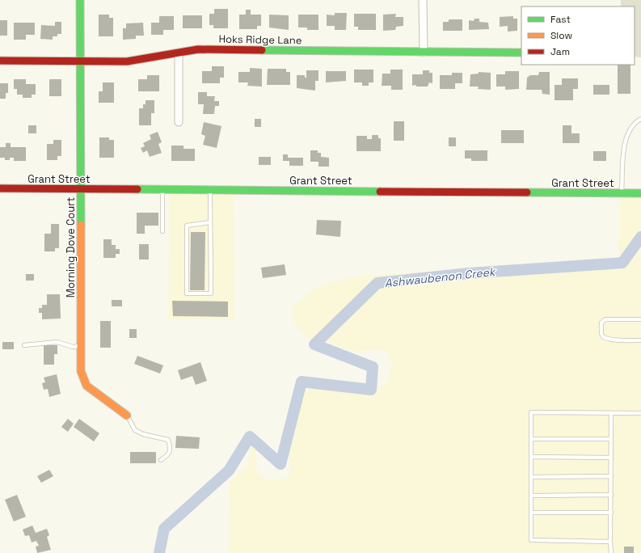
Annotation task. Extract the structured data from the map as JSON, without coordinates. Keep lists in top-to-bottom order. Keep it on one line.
{"streets":{"street":["Hoks Ridge Lane","Grant Street","Morning Dove Court"]},"crossings":[["Hoks Ridge Lane","Morning Dove Court"],["Grant Street","Morning Dove Court"]],"water":["Ashwaubenon Creek"],"legend":["Fast","Slow","Jam"]}
